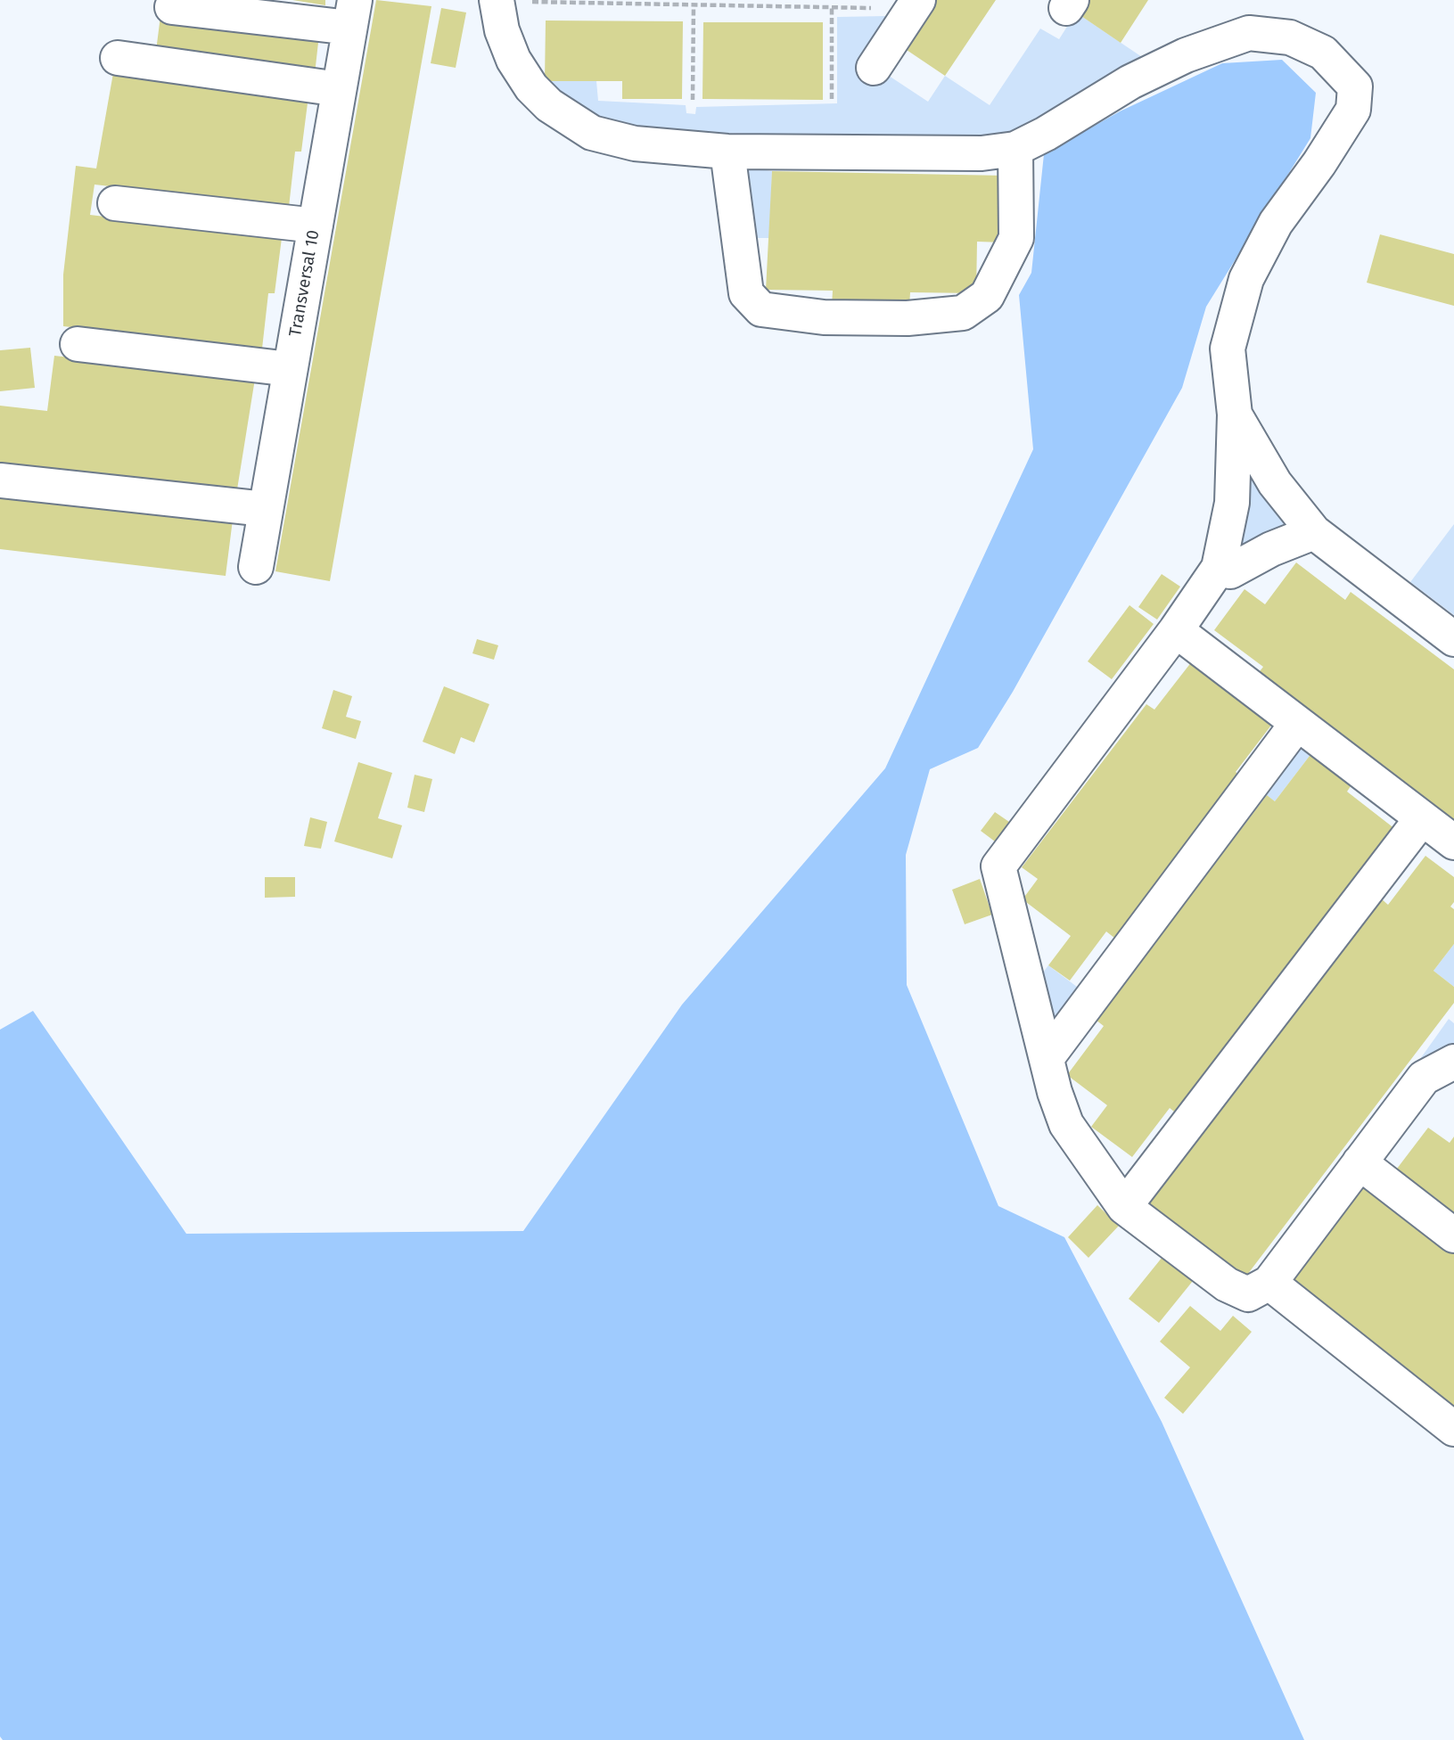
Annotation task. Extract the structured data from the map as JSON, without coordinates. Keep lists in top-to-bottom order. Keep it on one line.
{"streets":{"street":["Transversal 10"]}}
